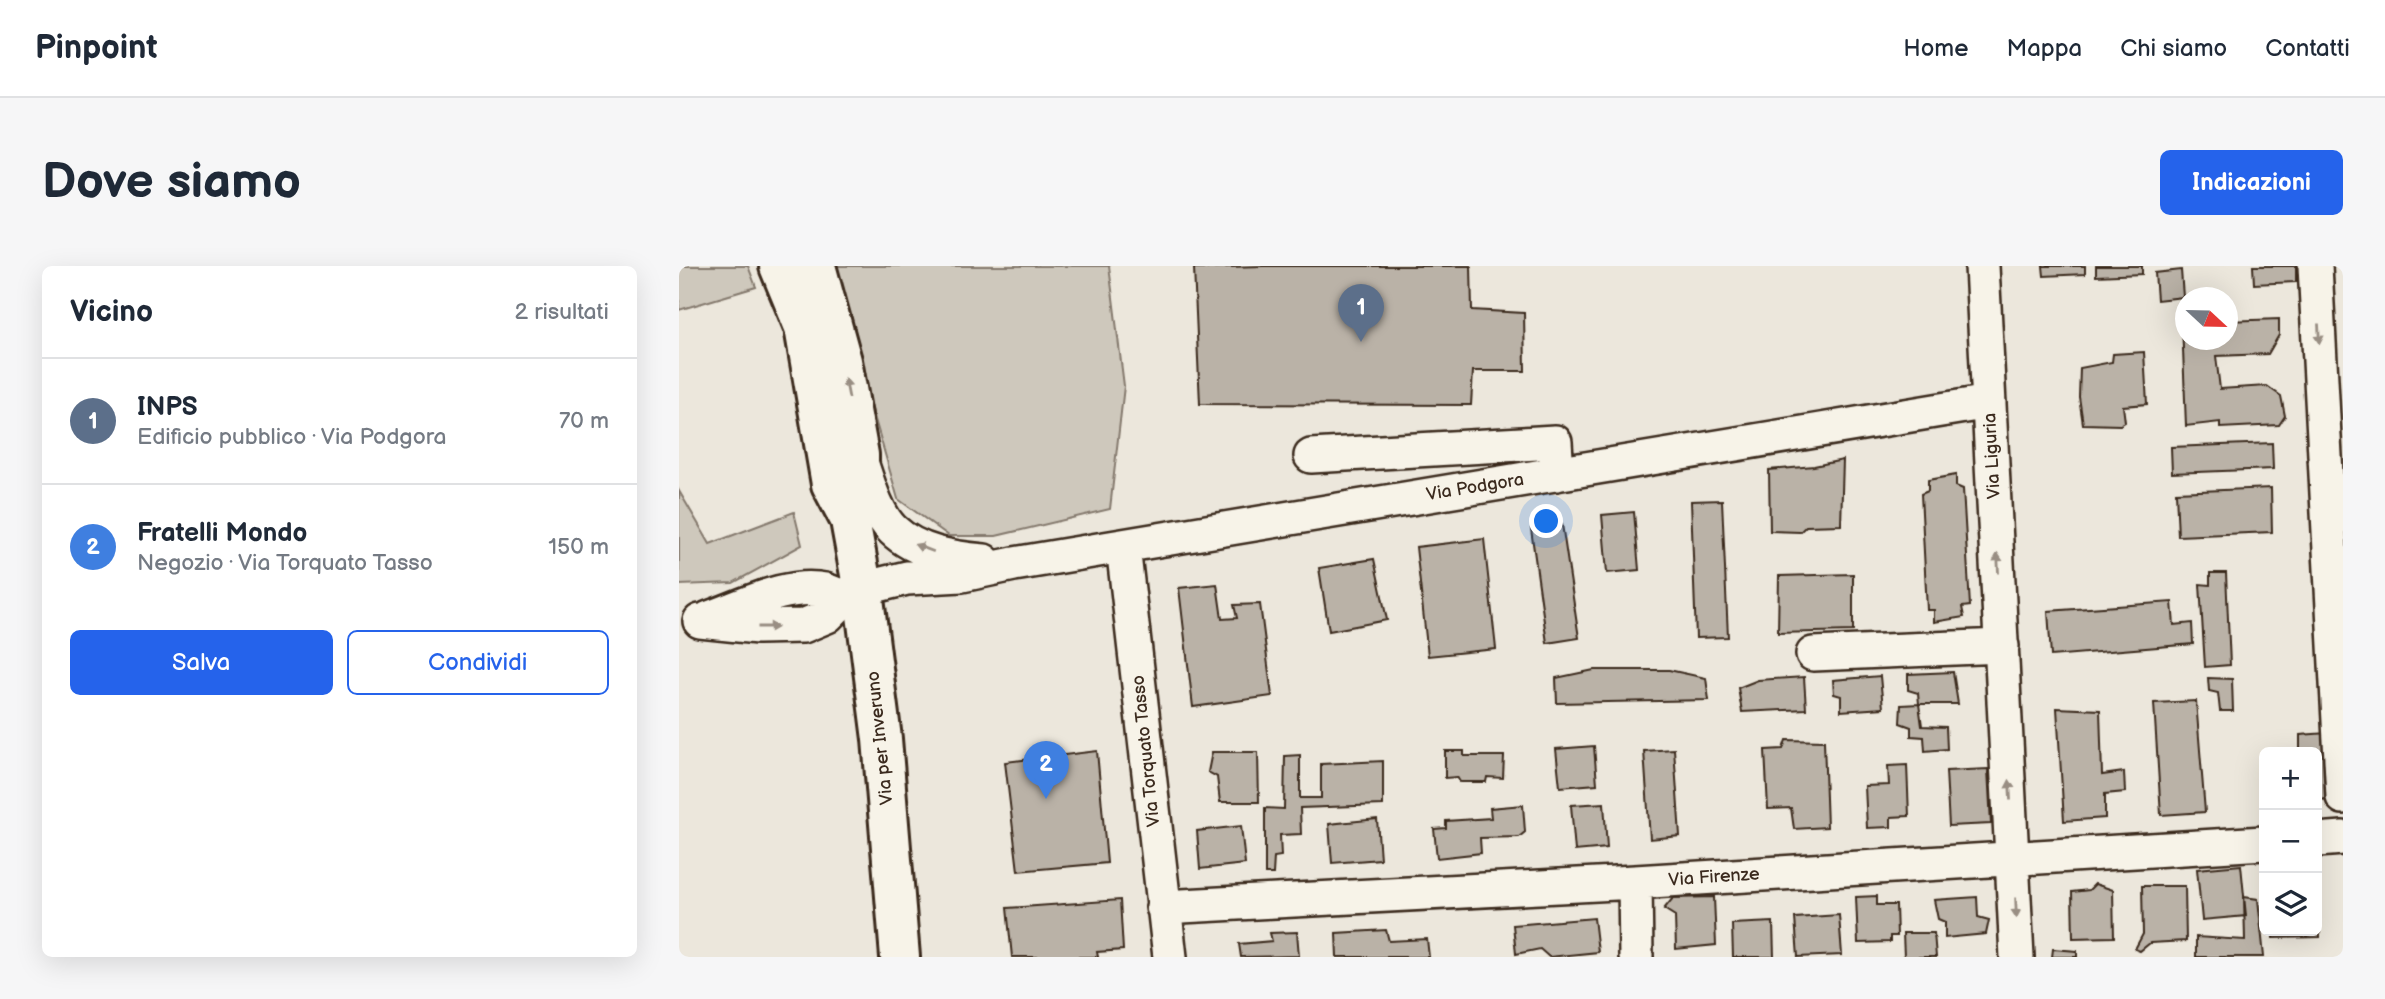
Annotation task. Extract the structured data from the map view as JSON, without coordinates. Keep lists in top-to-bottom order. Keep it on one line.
{"streets":{"main road":["Via per Inveruno"],"street":["Via Liguria","Via Podgora","Via Torquato Tasso","Via Firenze"]},"crossings":[["Via Liguria","Via Podgora"],["Via Liguria","Via Firenze"],["Via Podgora","Via per Inveruno"],["Via Podgora","Via Torquato Tasso"],["Via Torquato Tasso","Via Firenze"]],"north":"right","page":{"header":"Pinpoint","nav":["Home","Mappa","Chi siamo","Contatti"],"buttons":["Indicazioni",["Salva","Condividi"]],"title":"Dove siamo","heading":["Vicino","2 risultati"],"pins":["1","2"],"list":[{"mark":"1","name":"INPS","note":"Edificio pubblico · Via Podgora","value":"70 m"},{"mark":"2","name":"Fratelli Mondo","note":"Negozio · Via Torquato Tasso","value":"150 m"}],"map_buttons":["+","−"]}}
